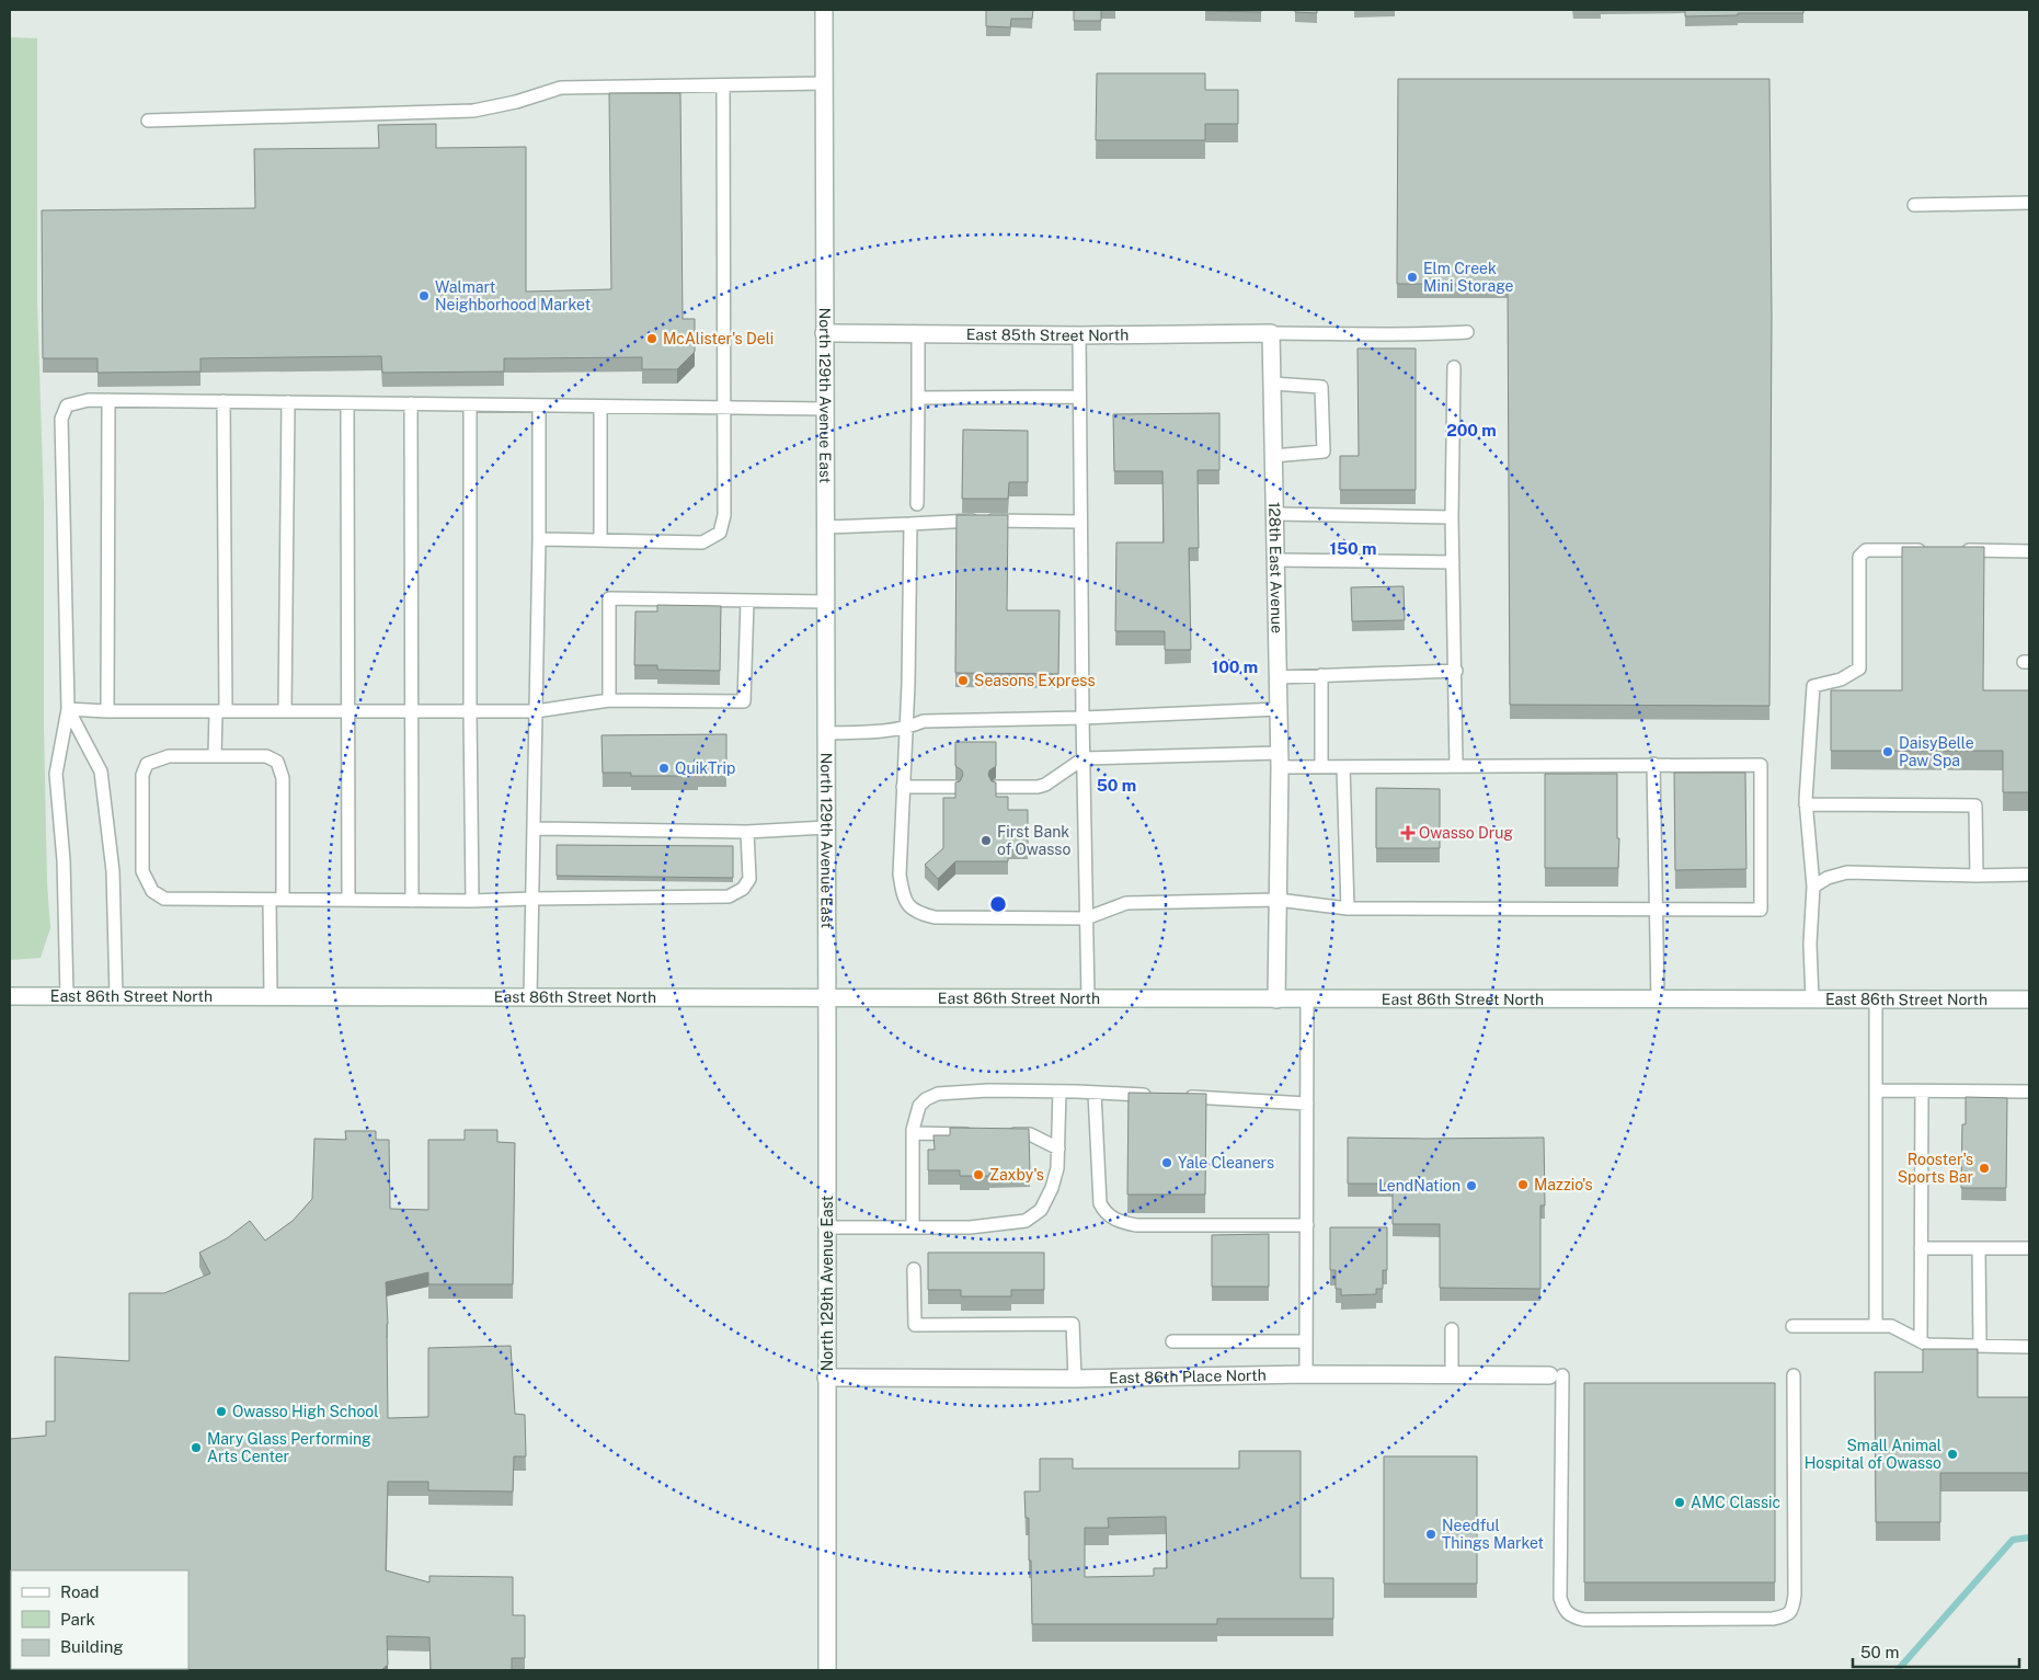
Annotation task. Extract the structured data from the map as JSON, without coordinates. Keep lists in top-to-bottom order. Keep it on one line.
{"streets":{"main road":["East 85th Street North","North 129th Avenue East","128th East Avenue","East 86th Street North","East 86th Place North"]},"crossings":[["East 85th Street North","North 129th Avenue East"],["East 85th Street North","128th East Avenue"],["North 129th Avenue East","East 86th Street North"],["North 129th Avenue East","East 86th Place North"],["128th East Avenue","East 86th Street North"]],"places":{"other":["Elm Creek Mini Storage","Walmart Neighborhood Market","McAlister's Deli","Seasons Express","DaisyBelle Paw Spa","QuikTrip","First Bank of Owasso","Yale Cleaners","Rooster's Sports Bar","Zaxby's","Mazzio's","LendNation","Owasso High School","Mary Glass Performing Arts Center","Small Animal Hospital of Owasso","AMC Classic","Needful Things Market"],"health":["Owasso Drug"]},"legend":["Road","Park","Building"],"scale_bar":"50 m","rings":["200 m","150 m","100 m","50 m"]}
